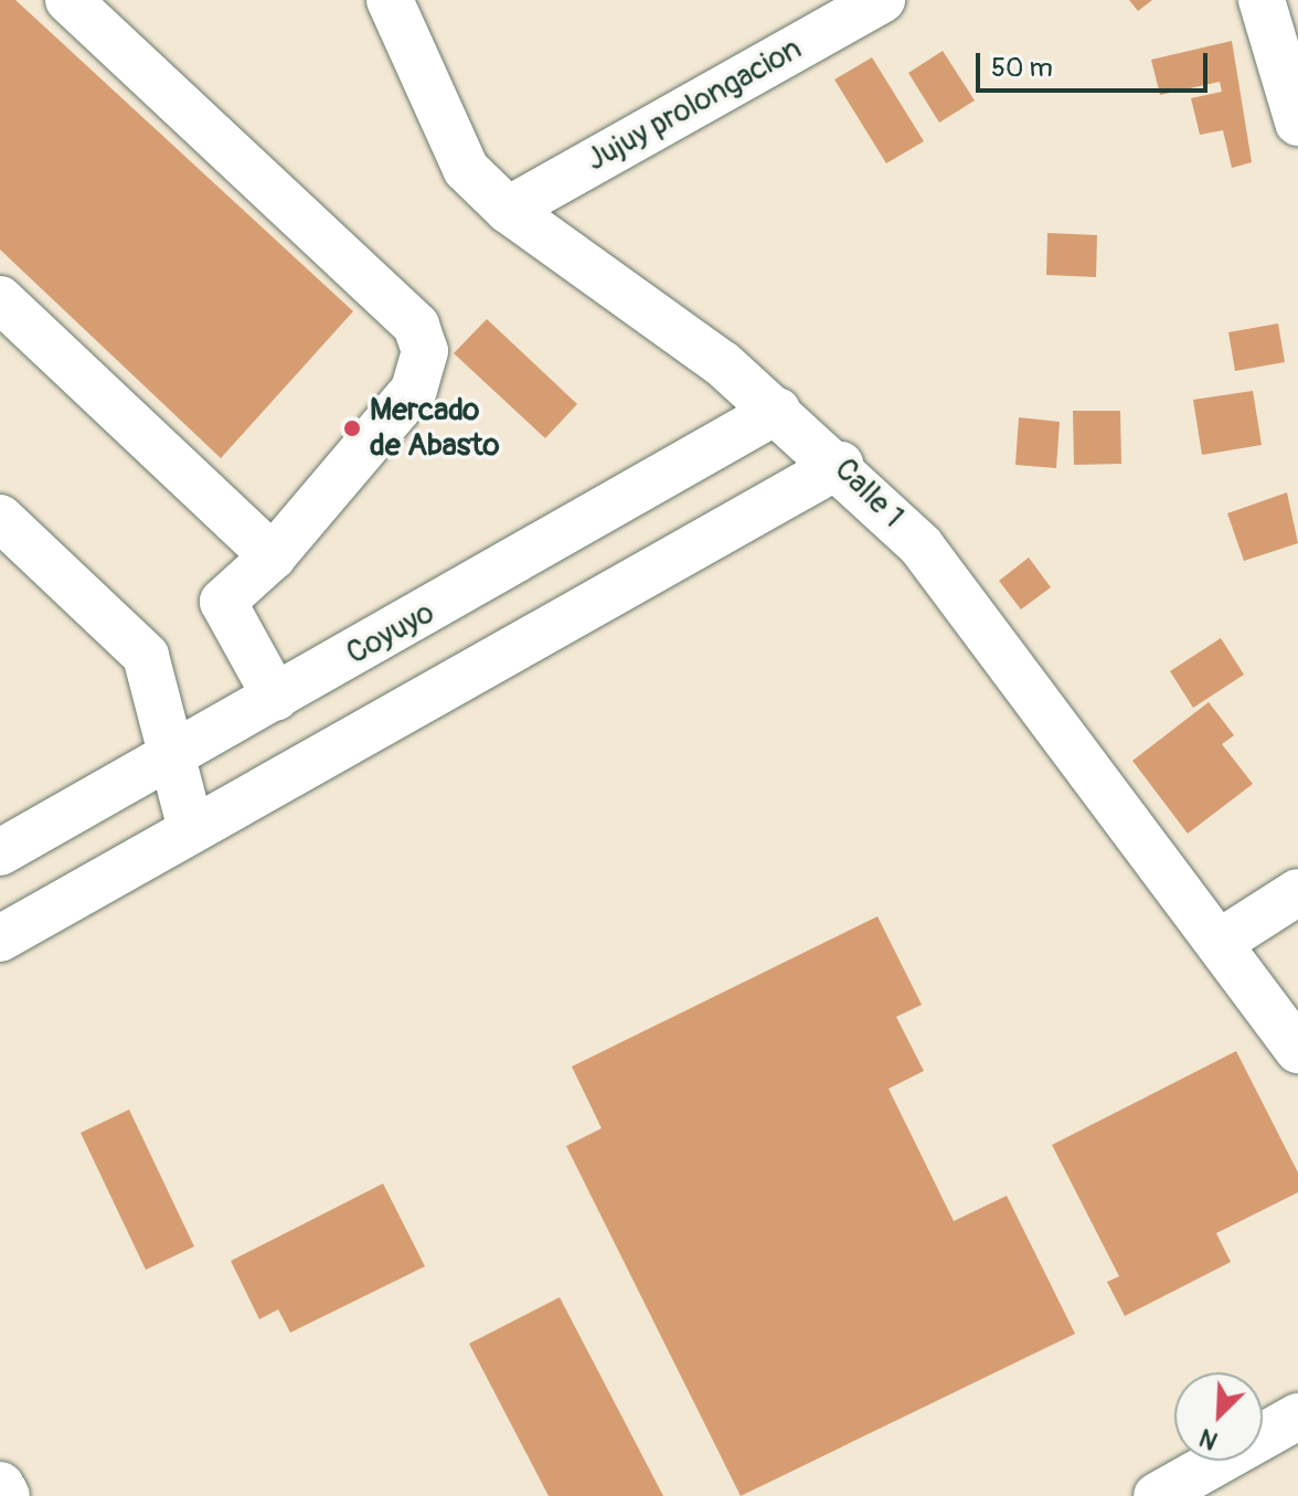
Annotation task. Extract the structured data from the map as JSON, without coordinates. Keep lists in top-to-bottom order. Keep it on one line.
{"streets":{"street":["Jujuy prolongacion","Calle 1","Coyuyo"]},"crossings":[["Jujuy prolongacion","Calle 1"],["Calle 1","Coyuyo"]],"places":["Mercado de Abasto"],"scale_bar":"50 m","north":"bottom left"}
